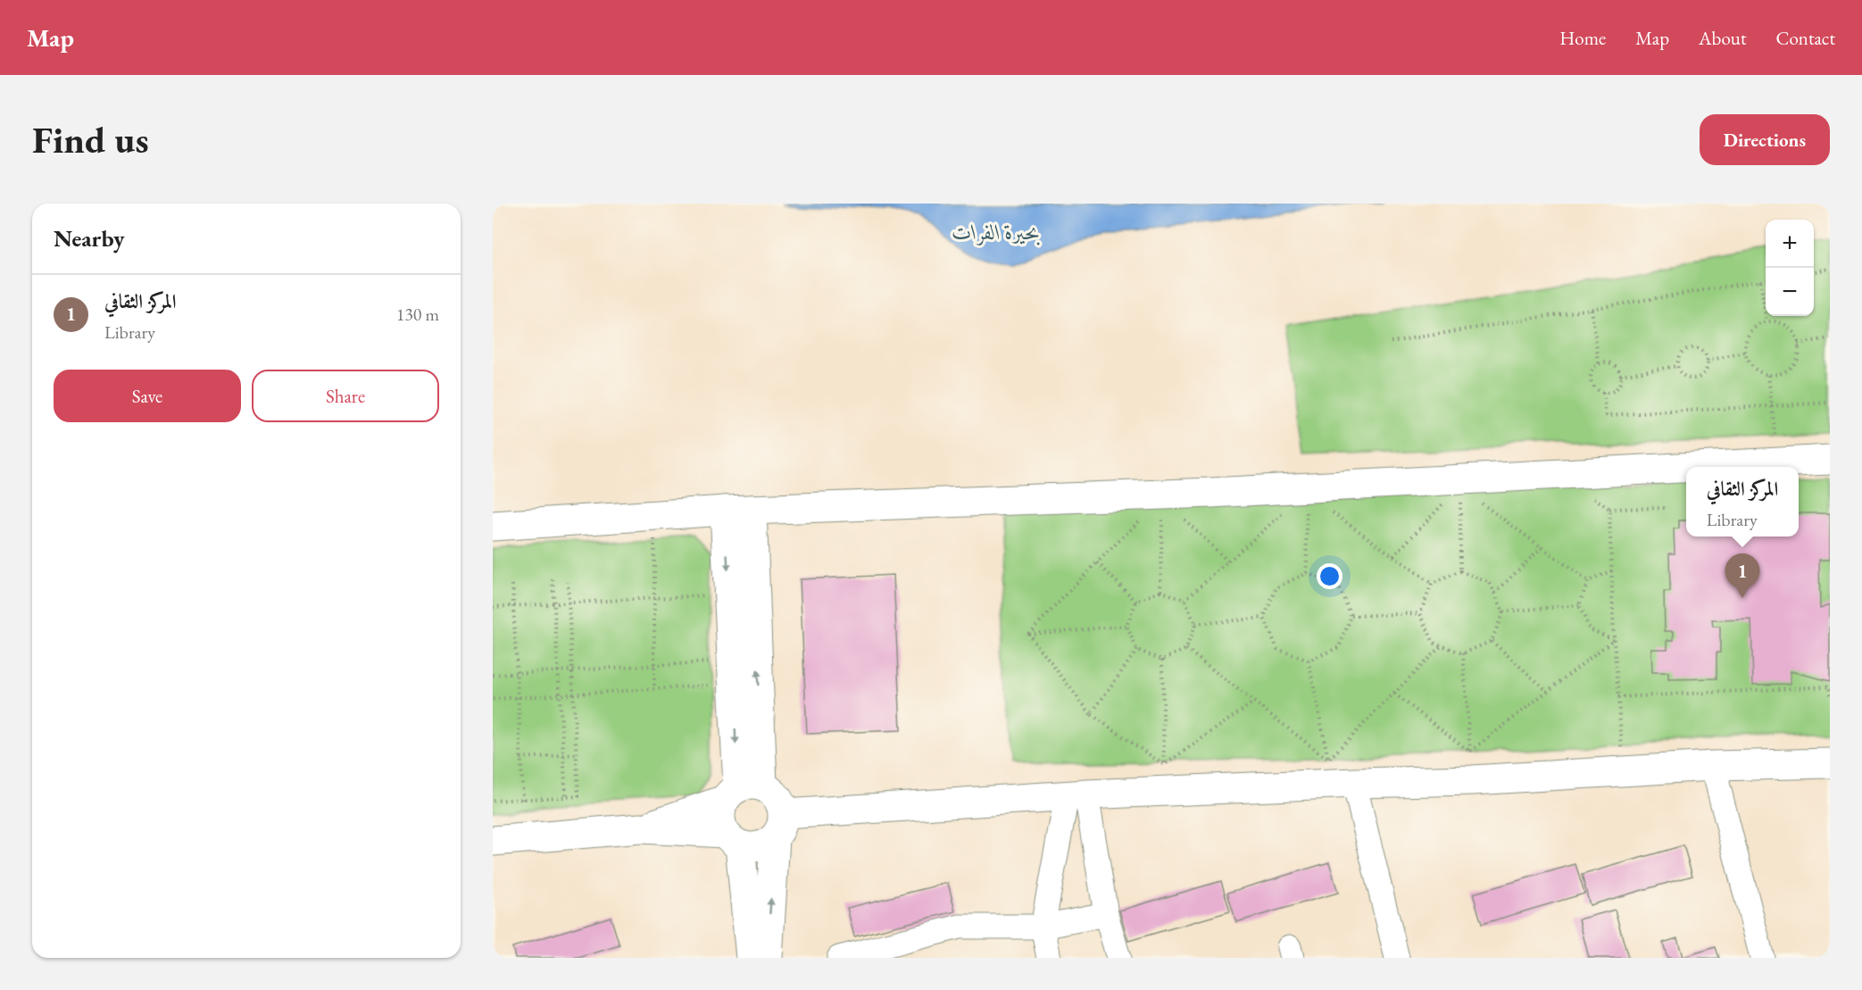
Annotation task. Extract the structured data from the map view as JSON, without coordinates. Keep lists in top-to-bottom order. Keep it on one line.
{"water":["بحيرة الفرات"],"page":{"header":"Map","nav":["Home","Map","About","Contact"],"buttons":["Directions",["Save","Share"]],"title":"Find us","heading":"Nearby","map_buttons":["+","−"],"list":[{"mark":"1","name":"المركز الثقافي","note":"Library","value":"130 m"}],"popup":["المركز الثقافي","Library"],"pins":"1"}}
